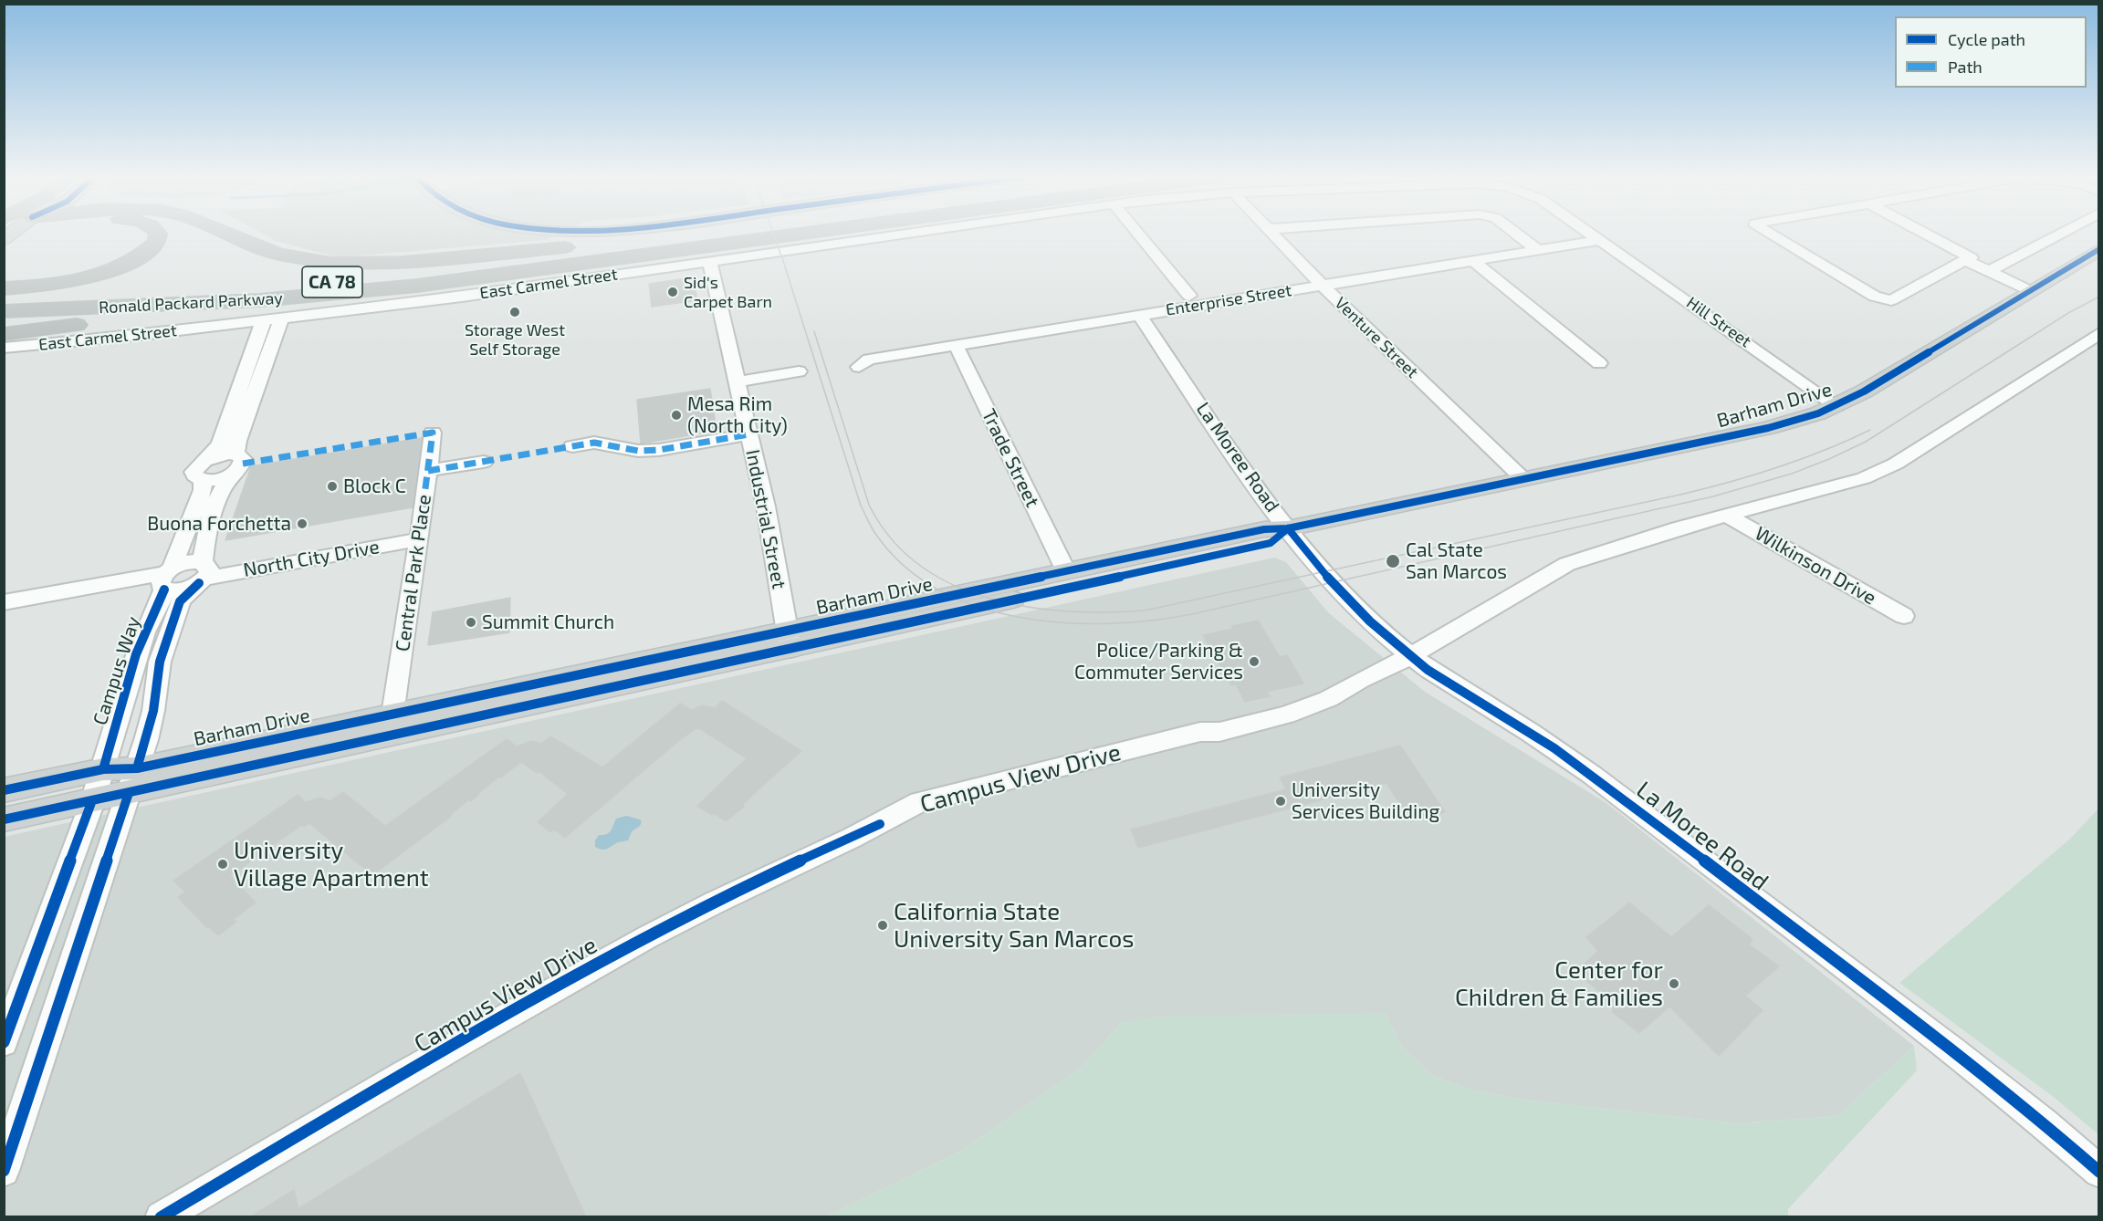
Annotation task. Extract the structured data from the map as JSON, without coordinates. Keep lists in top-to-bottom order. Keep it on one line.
{"streets":{"highway":["CA 78","Ronald Packard Parkway"],"main road":["Barham Drive"],"street":["East Carmel Street","Enterprise Street","Hill Street","Venture Street","La Moree Road","Trade Street","Industrial Street","North City Drive","Wilkinson Drive","Central Park Place","Campus Way","Campus View Drive"]},"crossings":[["East Carmel Street","Enterprise Street"],["East Carmel Street","Hill Street"],["East Carmel Street","Industrial Street"],["East Carmel Street","Campus Way"],["Enterprise Street","Hill Street"],["Enterprise Street","Venture Street"],["Enterprise Street","La Moree Road"],["Enterprise Street","Trade Street"],["Hill Street","Barham Drive"],["Venture Street","Barham Drive"],["Barham Drive","La Moree Road"],["Barham Drive","Trade Street"],["Barham Drive","Industrial Street"],["Barham Drive","Central Park Place"],["Barham Drive","Campus Way"],["La Moree Road","Campus View Drive"],["North City Drive","Central Park Place"],["North City Drive","Campus Way"]],"places":["Sid's Carpet Barn","Storage West Self Storage","Mesa Rim (North City)","Block C","Buona Forchetta","Cal State San Marcos","Summit Church","Police/Parking & Commuter Services","University Services Building","University Village Apartment","California State University San Marcos","Center for Children & Families"],"legend":["Cycle path","Path"]}
